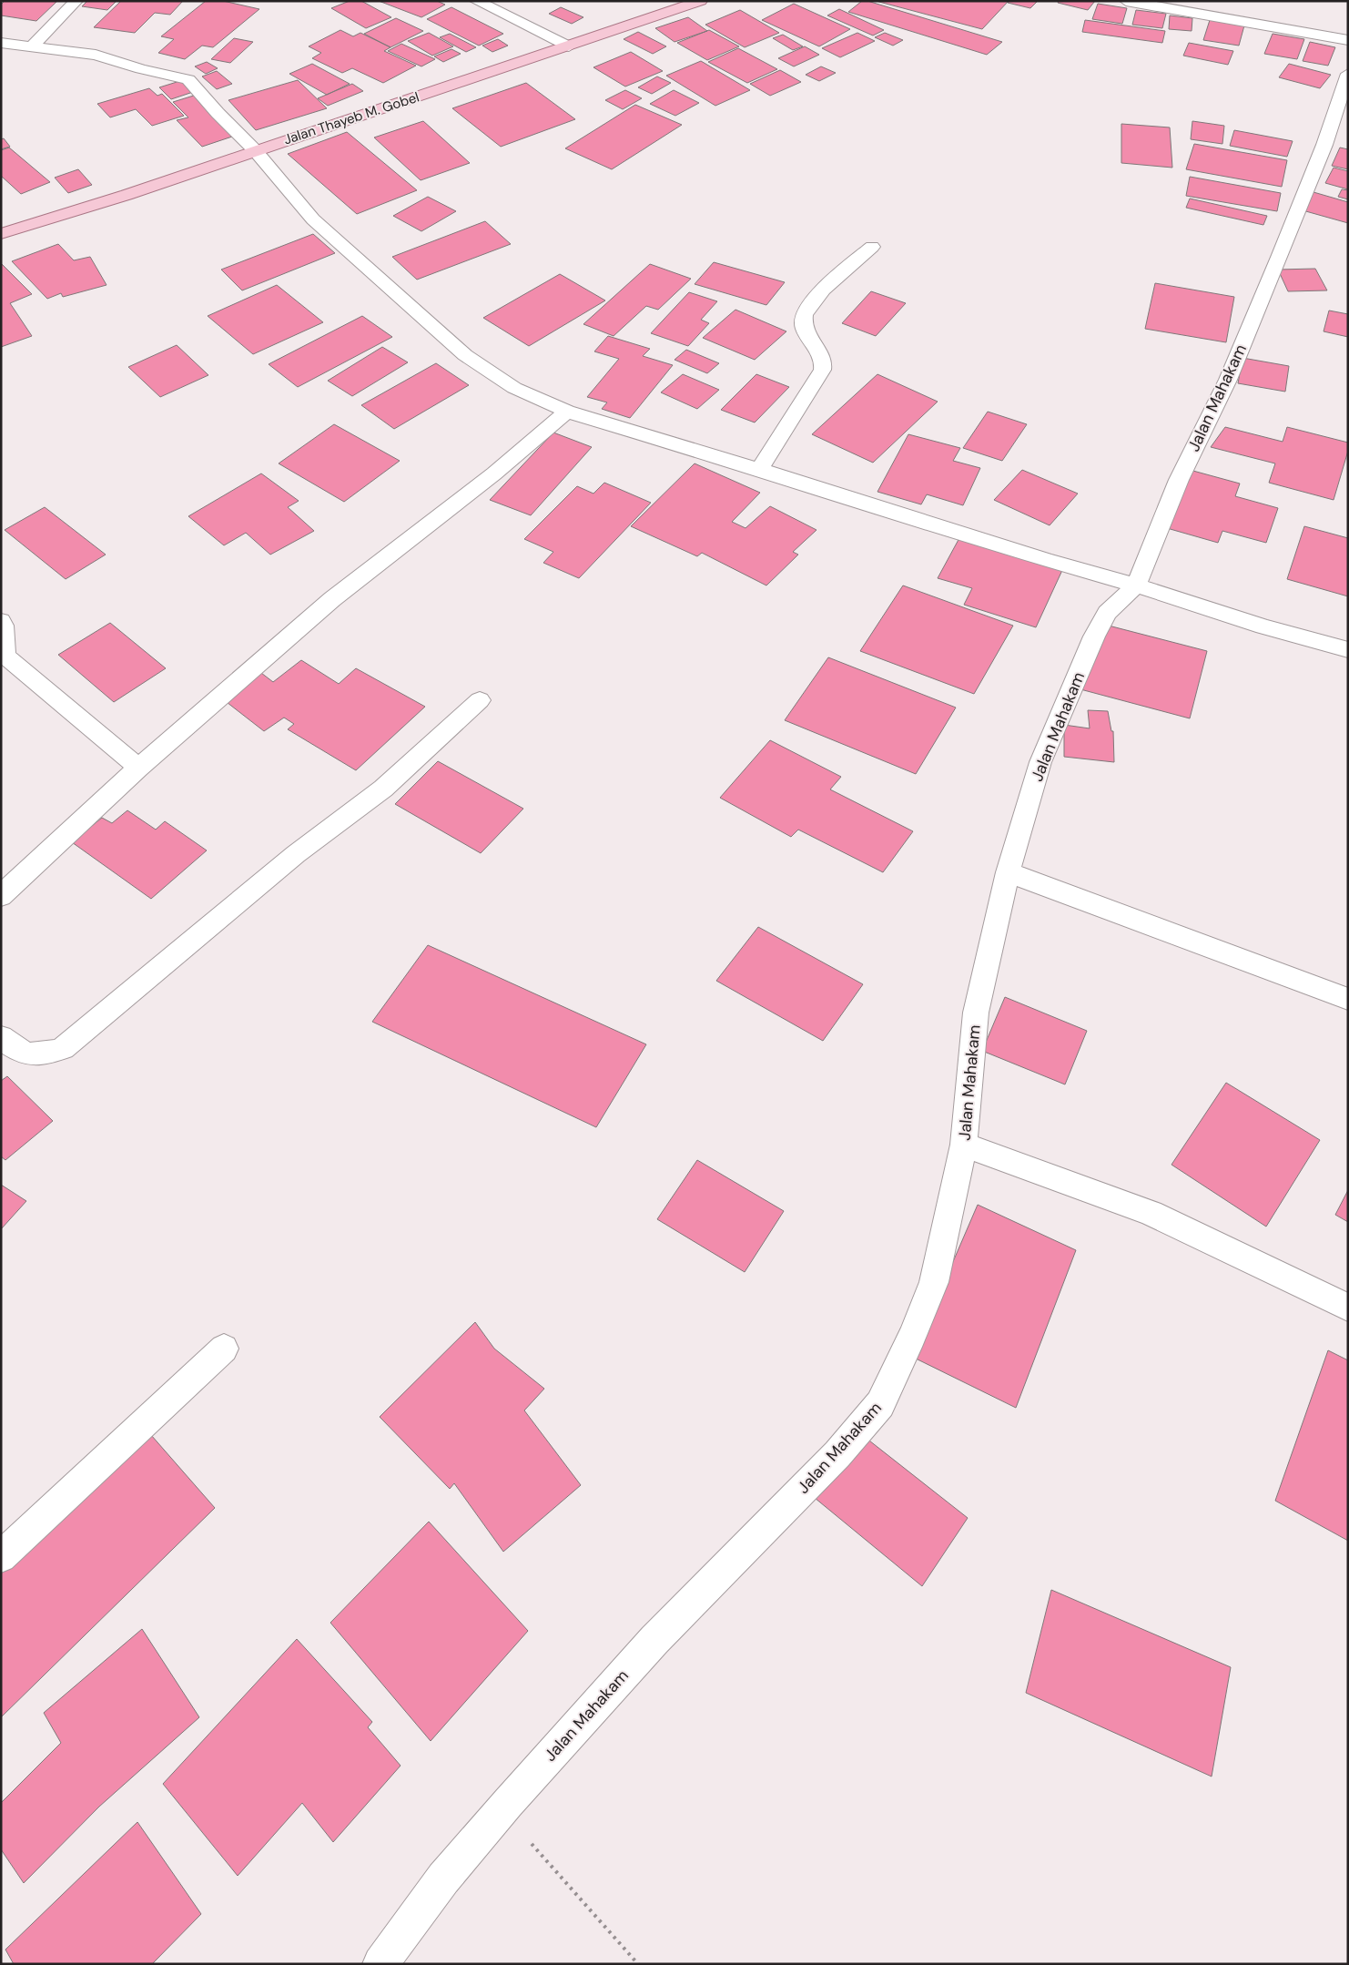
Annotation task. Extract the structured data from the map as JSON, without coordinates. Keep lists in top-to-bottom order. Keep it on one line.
{"streets":{"main road":["Jalan Thayeb M. Gobel"],"street":["Jalan Mahakam"]}}
